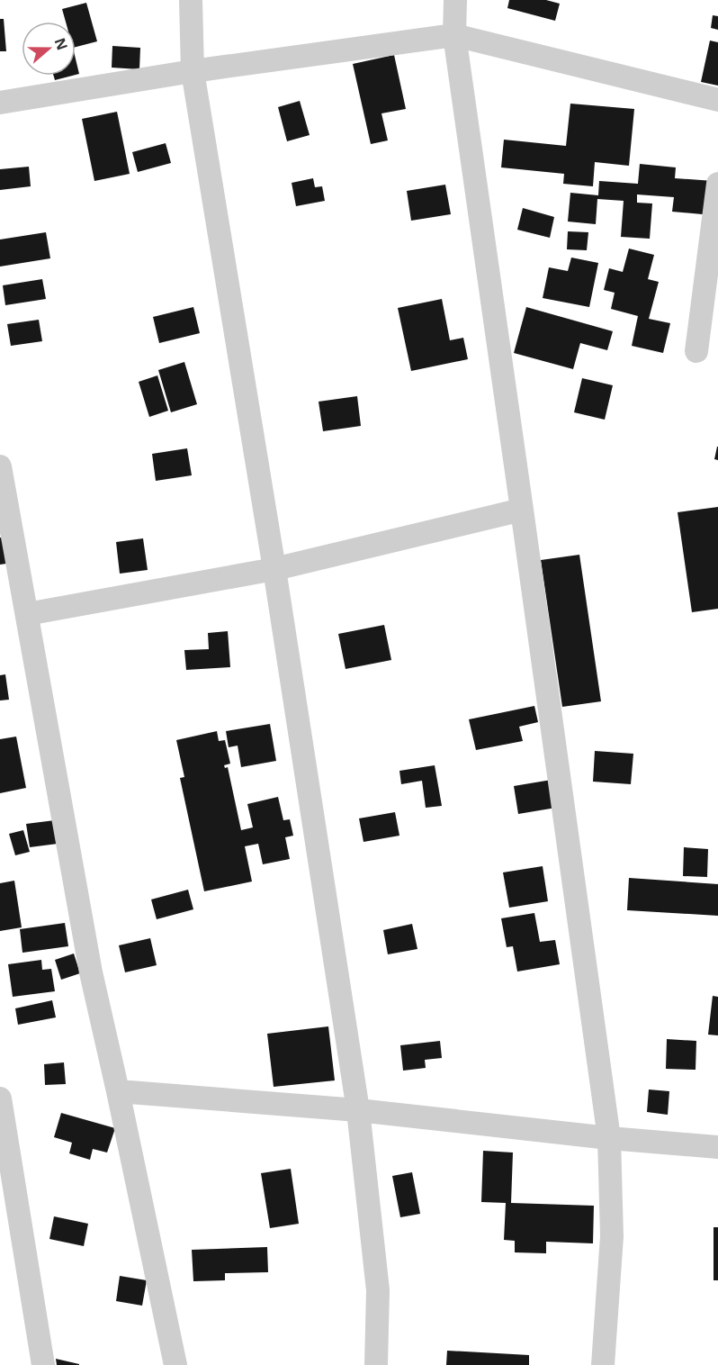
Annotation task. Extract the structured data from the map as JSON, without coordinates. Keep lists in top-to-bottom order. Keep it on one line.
{"north":"right"}
